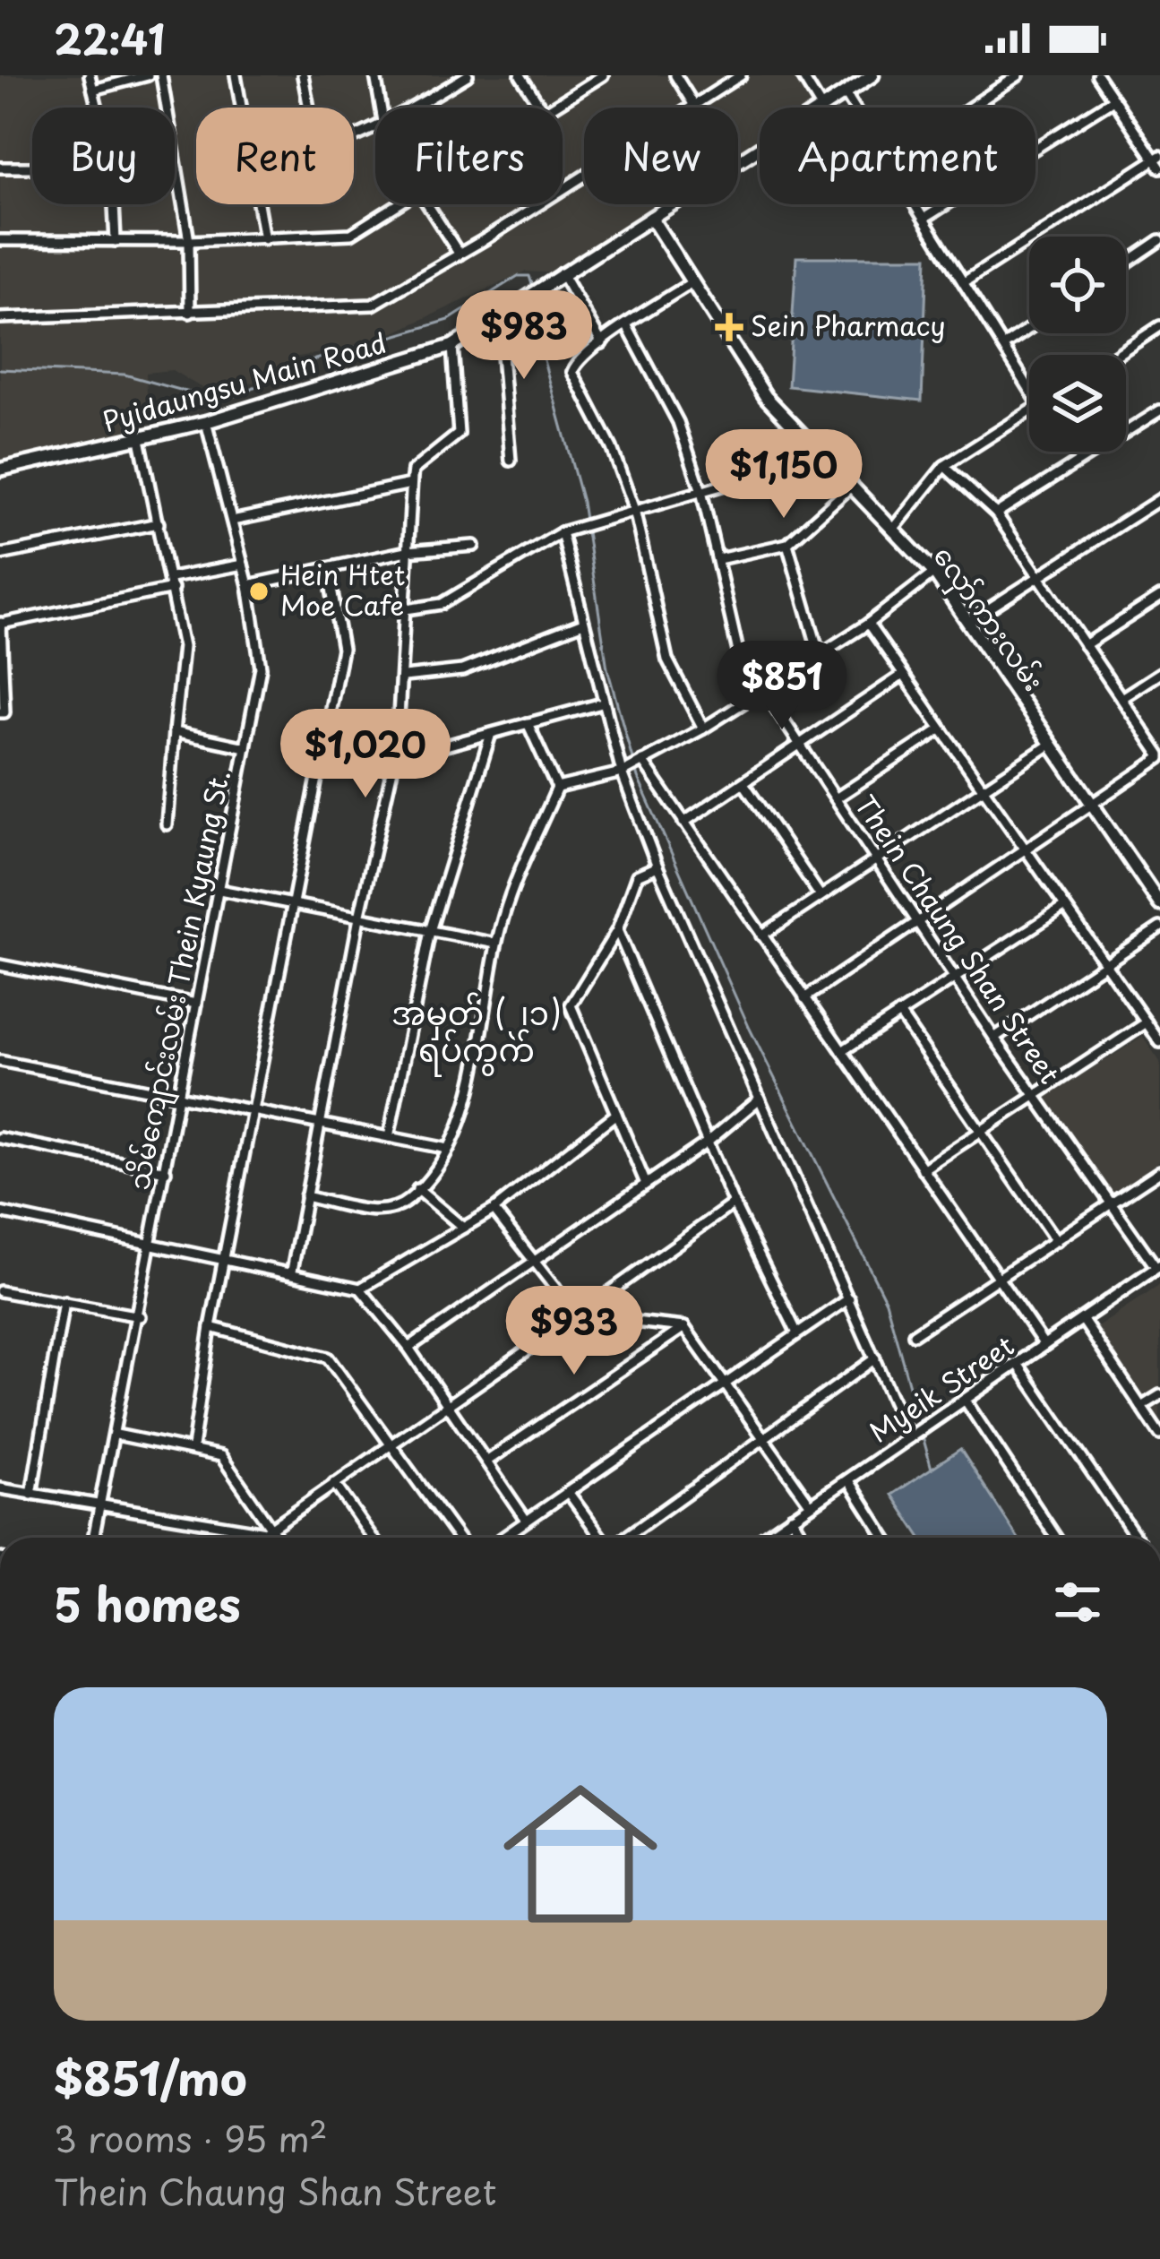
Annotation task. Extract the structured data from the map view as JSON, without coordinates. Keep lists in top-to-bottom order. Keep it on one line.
{"streets":{"main road":["Pyidaungsu Main Road","လှော်ကားလမ်း"],"street":["Thein Chaung Shan Street","သိမ်ကျောင်းလမ်း Thein Kyaung St.","Myeik Street"]},"crossings":[["Pyidaungsu Main Road","လှော်ကားလမ်း"],["Pyidaungsu Main Road","သိမ်ကျောင်းလမ်း Thein Kyaung St."],["Thein Chaung Shan Street","Myeik Street"]],"districts":["အမှတ် (၂၁) ရပ်ကွက်"],"places":{"health":["Sein Pharmacy"],"other":["Hein Htet Moe Cafe"]},"page":{"status":"22:41","chip":["Buy","Rent","Filters","New","Apartment"],"price":["$983","$1,150","$851","$1,020","$933"],"heading":"5 homes","list":[{"name":"$851/mo","note":"3 rooms · 95 m² · Thein Chaung Shan Street"}]}}
